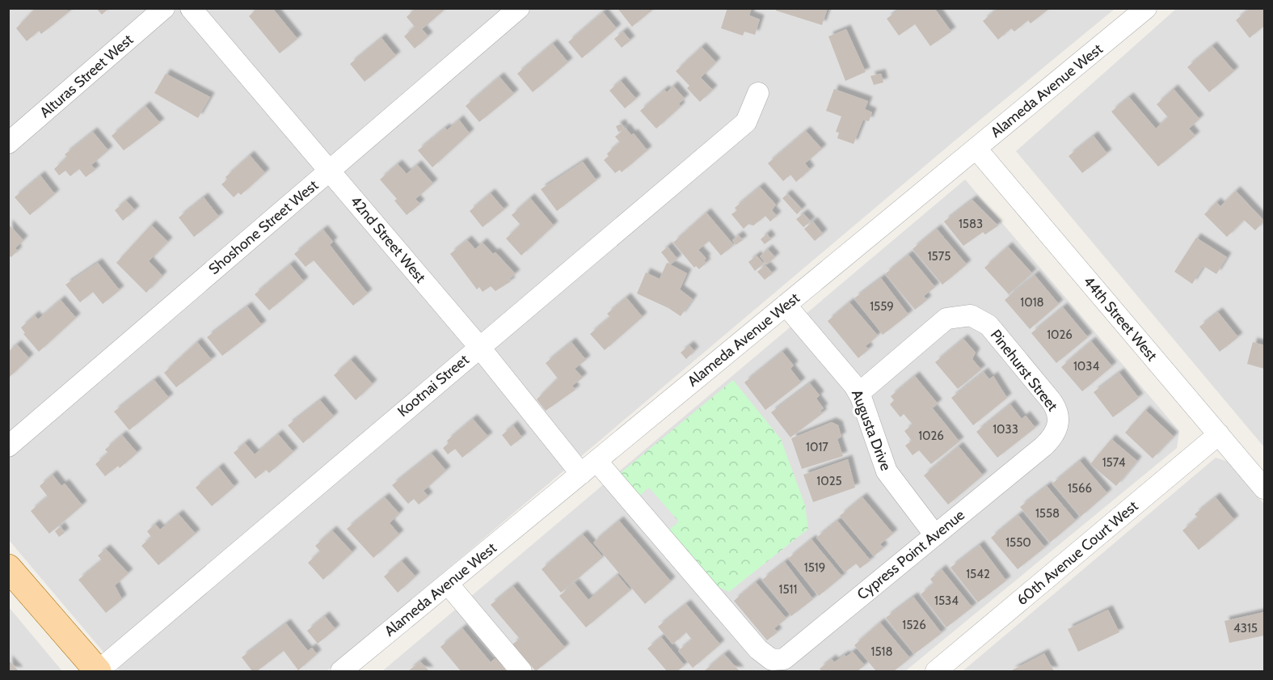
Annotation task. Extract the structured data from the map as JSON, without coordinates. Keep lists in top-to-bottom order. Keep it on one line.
{"streets":{"street":["Alturas Street West","Alameda Avenue West","Shoshone Street West","42nd Street West","44th Street West","Pinehurst Street","Kootnai Street","Augusta Drive","60th Avenue Court West","Cypress Point Avenue"]},"crossings":[["Alameda Avenue West","42nd Street West"],["Alameda Avenue West","44th Street West"],["Alameda Avenue West","Augusta Drive"],["Alameda Avenue West","Cypress Point Avenue"],["Shoshone Street West","42nd Street West"],["42nd Street West","Kootnai Street"],["44th Street West","60th Avenue Court West"],["Pinehurst Street","Augusta Drive"],["Pinehurst Street","Cypress Point Avenue"],["Augusta Drive","Cypress Point Avenue"]],"house_numbers":["1583","1575","1018","1559","1026","1034","1033","1026","1017","1574","1025","1566","1558","1550","1519","1542","1511","1534","1526","4315","1518"]}
